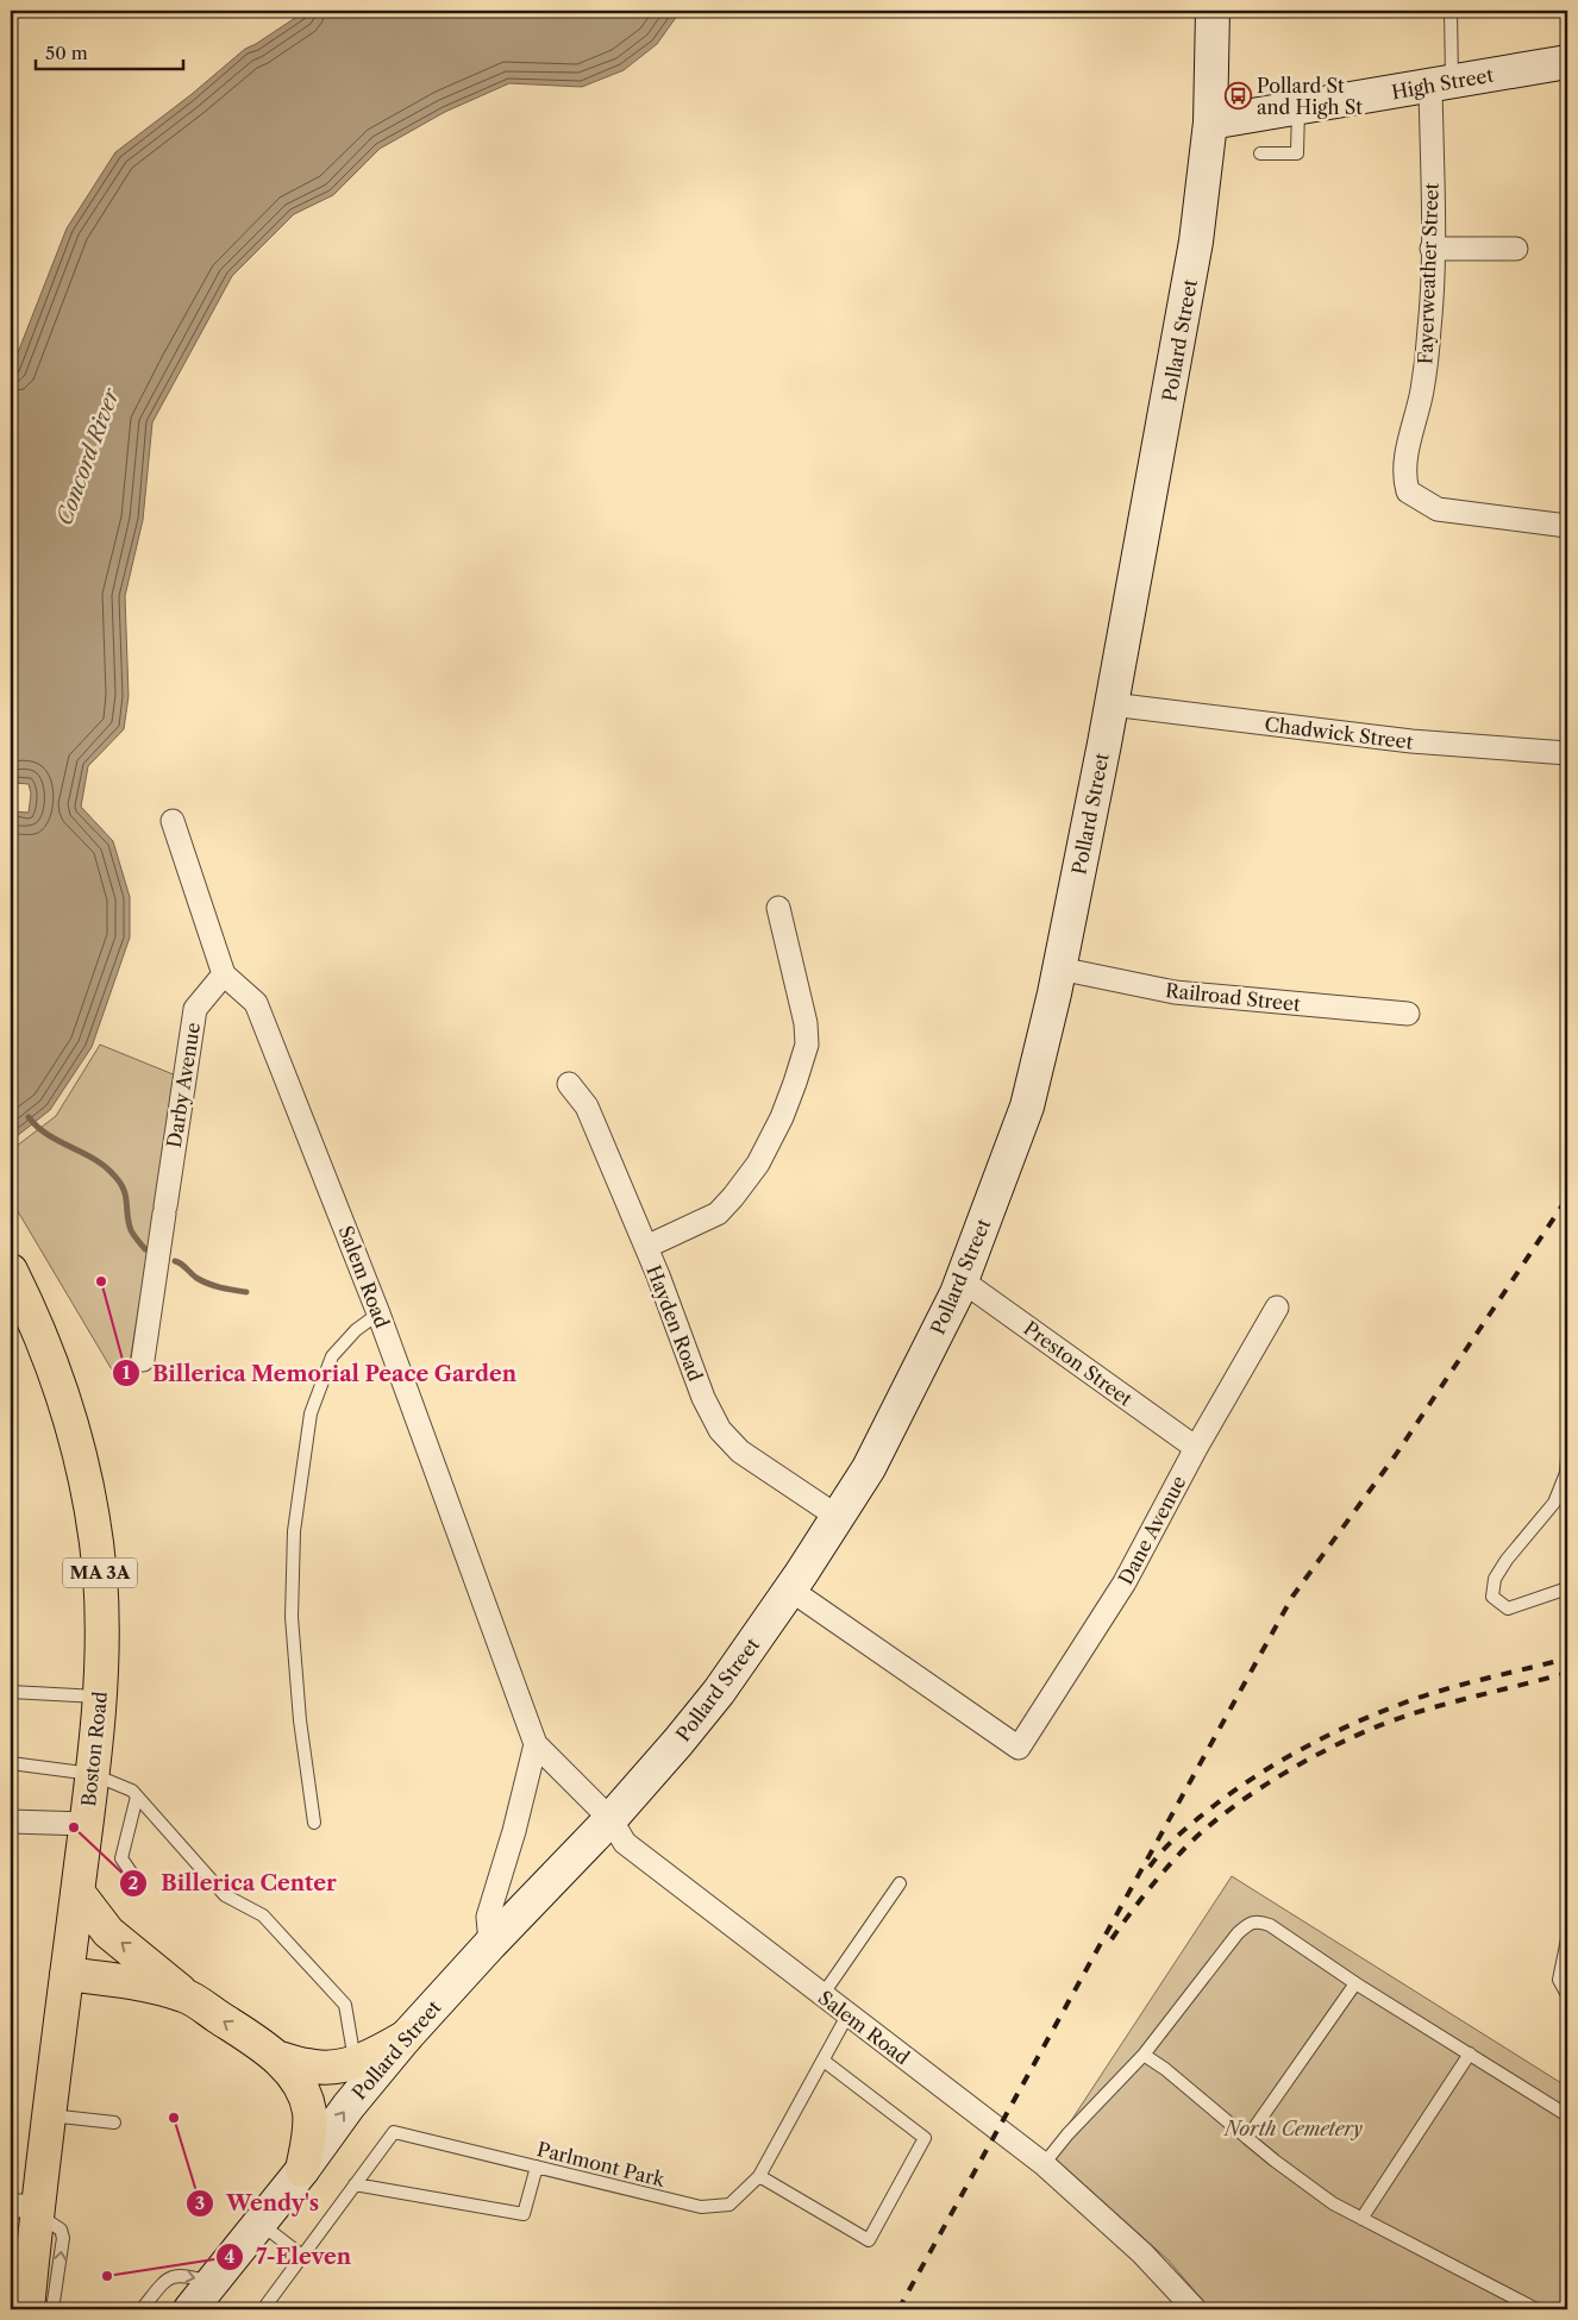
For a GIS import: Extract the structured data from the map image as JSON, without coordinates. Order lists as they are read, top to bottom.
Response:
{
  "streets": {
    "main road": [
      "High Street",
      "Pollard Street",
      "MA 3A",
      "Boston Road"
    ],
    "street": [
      "Fayerweather Street",
      "Chadwick Street",
      "Railroad Street",
      "Darby Avenue",
      "Salem Road",
      "Hayden Road",
      "Preston Street",
      "Dane Avenue"
    ],
    "lane": ["Parlmont Park"]
  },
  "crossings": [
    ["High Street", "Fayerweather Street"],
    ["High Street", "Pollard Street"],
    ["Pollard Street", "Chadwick Street"],
    ["Pollard Street", "Railroad Street"],
    ["Pollard Street", "Salem Road"],
    ["Pollard Street", "Hayden Road"],
    ["Pollard Street", "Preston Street"],
    ["Pollard Street", "Dane Avenue"],
    ["Darby Avenue", "Salem Road"],
    ["Salem Road", "Parlmont Park"],
    ["Preston Street", "Dane Avenue"]
  ],
  "water": ["Concord River"],
  "parks": ["North Cemetery"],
  "places": {
    "bus stop": ["Pollard St and High St"],
    "other": [
      "Billerica Memorial Peace Garden",
      "Billerica Center",
      "Wendy's",
      "7-Eleven"
    ]
  },
  "scale_bar": "50 m"
}
